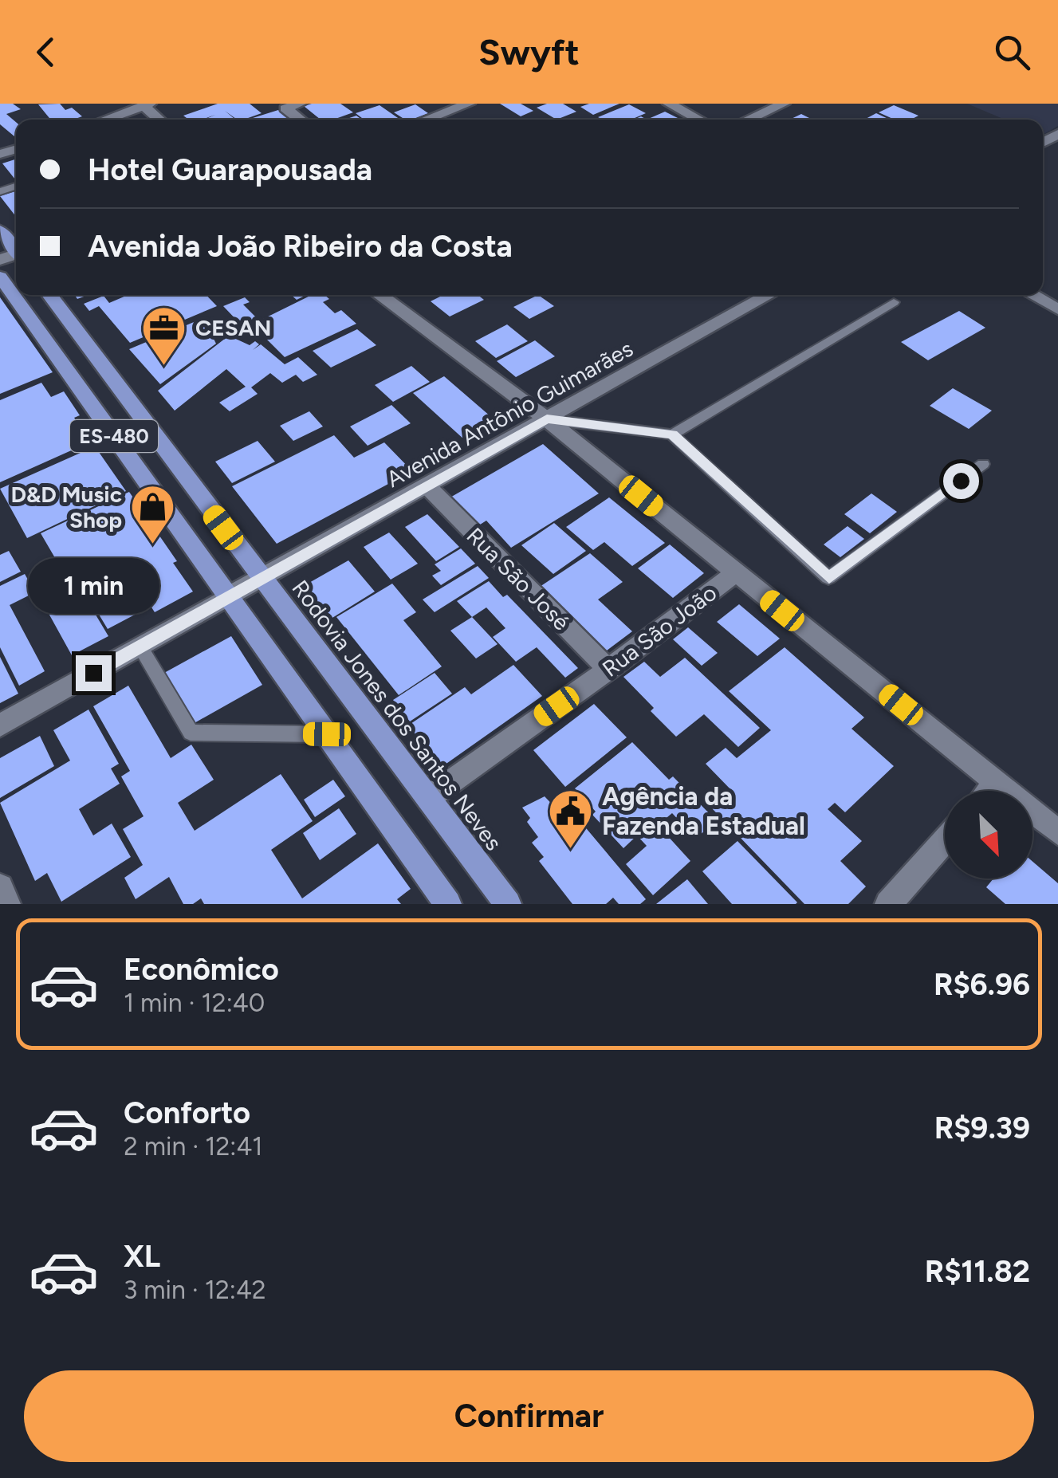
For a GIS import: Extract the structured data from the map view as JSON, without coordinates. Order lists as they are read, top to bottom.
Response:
{
  "streets": {
    "main road": ["ES-480", "Rodovia Jones dos Santos Neves"],
    "street": ["Avenida Antônio Guimarães", "Rua São José", "Rua São João"]
  },
  "crossings": [
    ["Avenida Antônio Guimarães", "ES-480"],
    ["Avenida Antônio Guimarães", "Rua São José"],
    ["Avenida Antônio Guimarães", "Rodovia Jones dos Santos Neves"],
    ["Rua São José", "Rua São João"],
    ["Rua São João", "Rodovia Jones dos Santos Neves"]
  ],
  "places": {
    "office": ["CESAN"],
    "shop": ["D&D Music Shop"],
    "public building": ["Agência da Fazenda Estadual"]
  },
  "north": "bottom right",
  "page": {
    "header": "Swyft",
    "banner": ["Hotel Guarapousada", "Avenida João Ribeiro da Costa"],
    "bubble": "1 min",
    "list": [
      {
        "name": "Econômico",
        "note": "1 min · 12:40",
        "value": "R$6.96"
      },
      {
        "name": "Conforto",
        "note": "2 min · 12:41",
        "value": "R$9.39"
      },
      {
        "name": "XL",
        "note": "3 min · 12:42",
        "value": "R$11.82"
      }
    ],
    "buttons": "Confirmar"
  }
}
